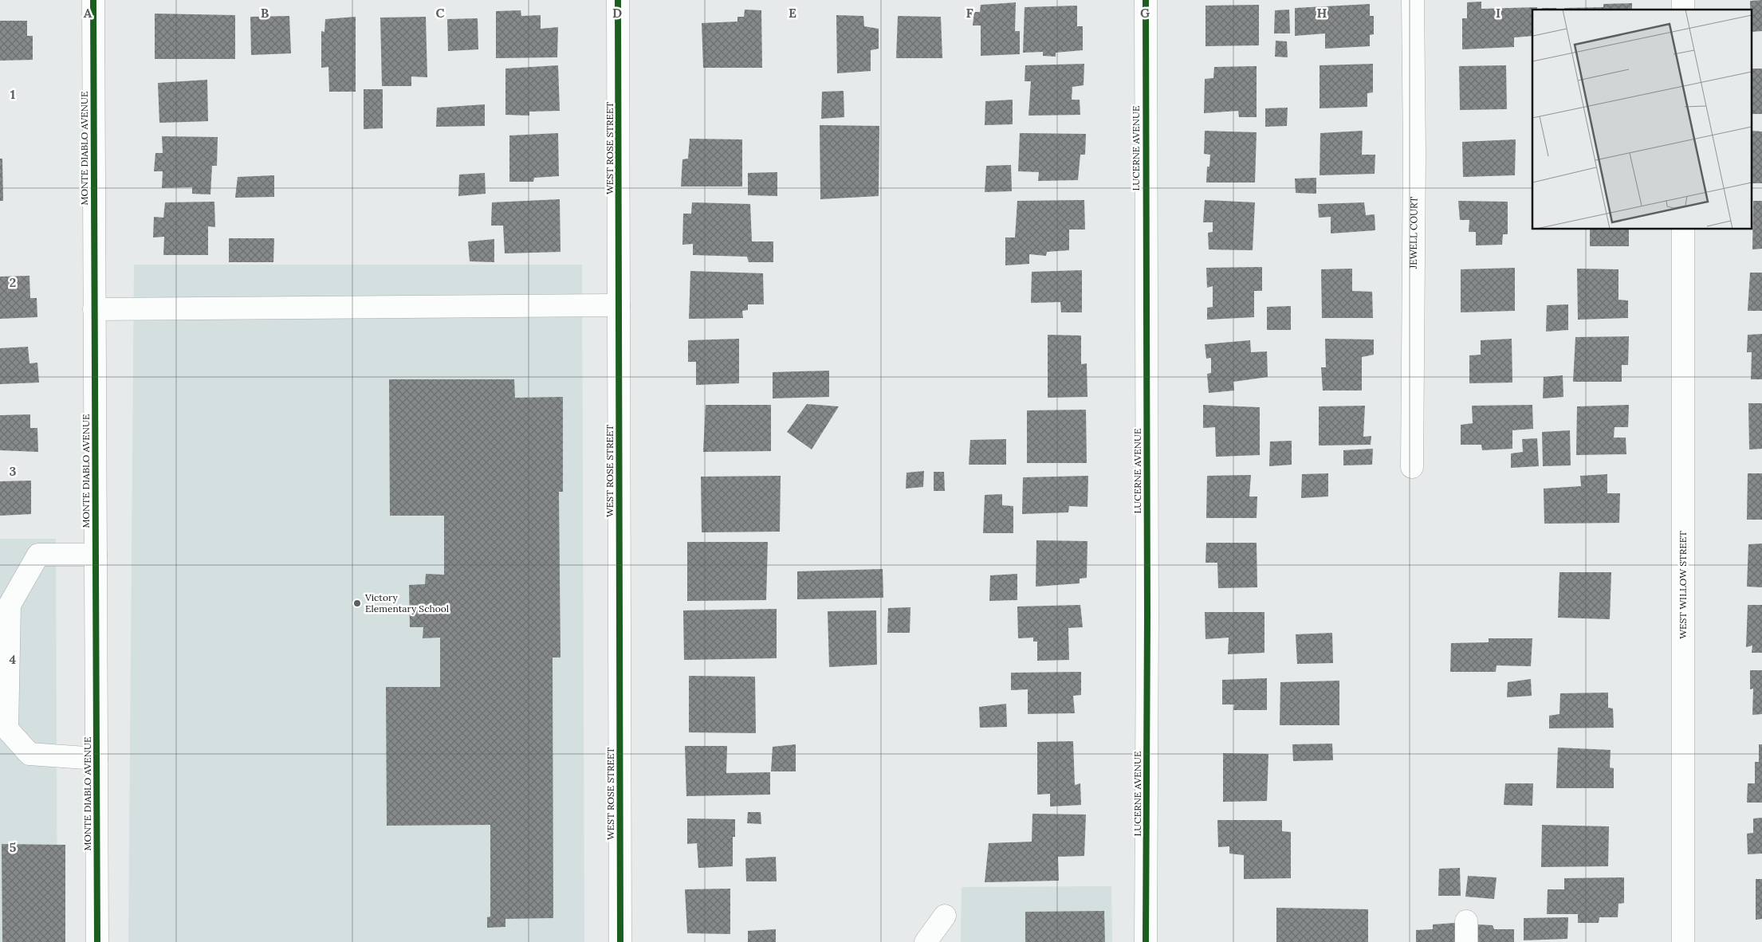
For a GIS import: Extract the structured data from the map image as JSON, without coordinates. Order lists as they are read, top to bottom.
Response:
{
  "streets": {
    "street": [
      "MONTE DIABLO AVENUE",
      "WEST ROSE STREET",
      "LUCERNE AVENUE",
      "JEWELL COURT",
      "WEST WILLOW STREET"
    ]
  },
  "places": ["Victory Elementary School"],
  "grid": {
    "columns": [
      "A",
      "B",
      "C",
      "D",
      "E",
      "F",
      "G",
      "H",
      "I"
    ],
    "rows": [
      "1",
      "2",
      "3",
      "4",
      "5"
    ]
  }
}
